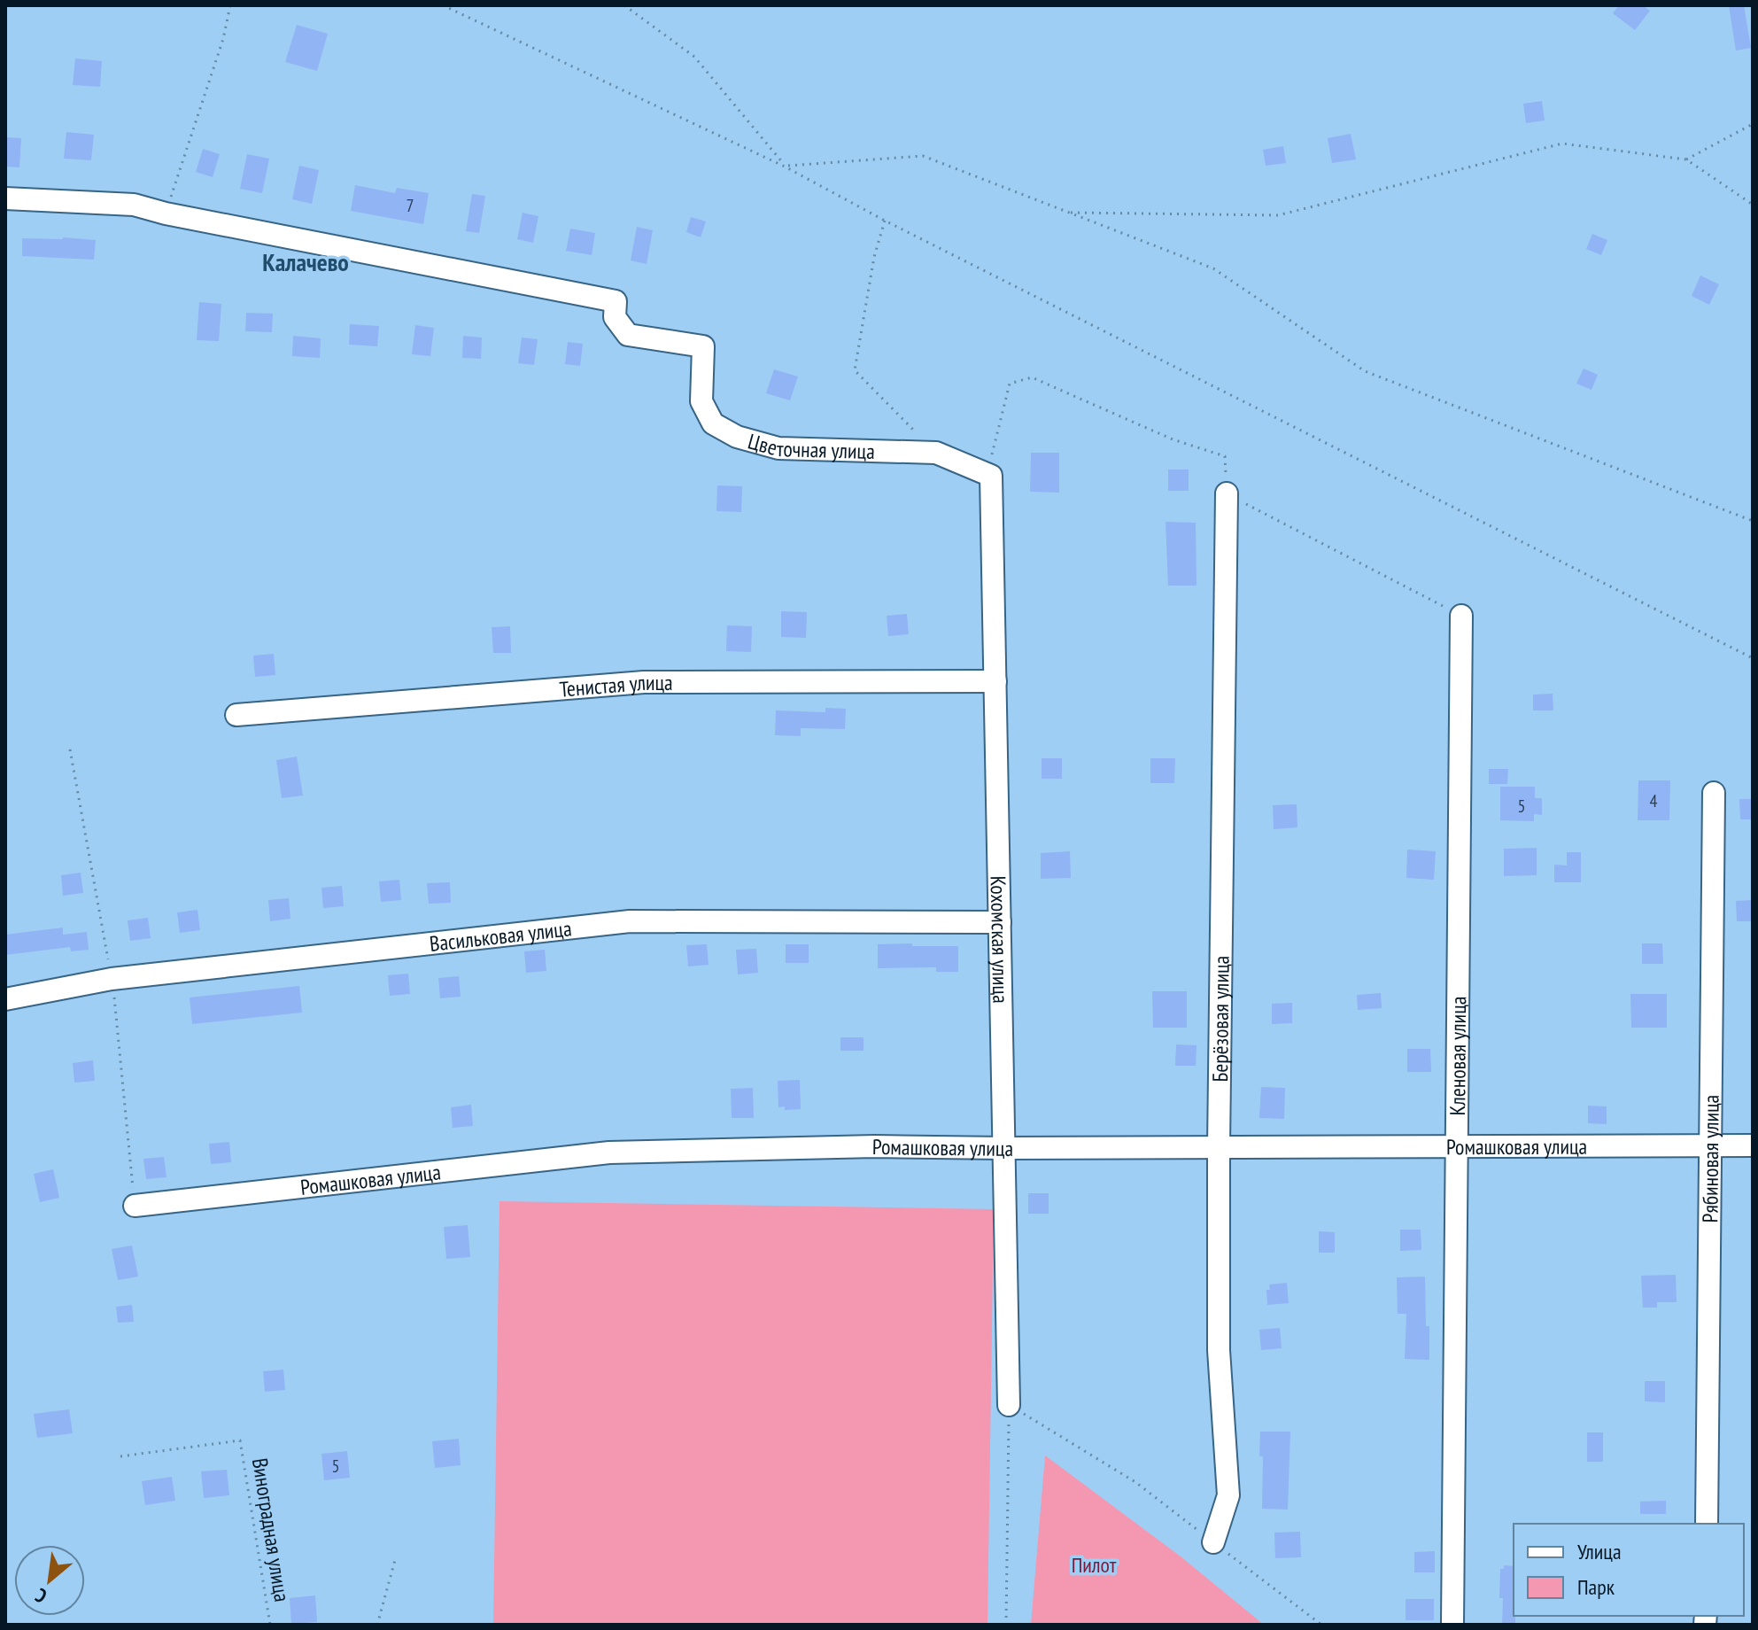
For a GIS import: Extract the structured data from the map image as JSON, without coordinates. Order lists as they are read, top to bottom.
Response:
{
  "streets": {
    "street": [
      "Цветочная улица",
      "Тенистая улица",
      "Васильковая улица",
      "Кохомская улица",
      "Берёзовая улица",
      "Кленовая улица",
      "Ромашковая улица",
      "Рябиновая улица"
    ],
    "path": ["Виноградная улица"]
  },
  "crossings": [
    ["Цветочная улица", "Кохомская улица"],
    ["Тенистая улица", "Кохомская улица"],
    ["Васильковая улица", "Кохомская улица"],
    ["Кохомская улица", "Ромашковая улица"],
    ["Берёзовая улица", "Ромашковая улица"],
    ["Кленовая улица", "Ромашковая улица"],
    ["Ромашковая улица", "Рябиновая улица"]
  ],
  "districts": ["Калачево"],
  "parks": ["Пилот"],
  "house_numbers": [
    "7",
    "4",
    "5",
    "5"
  ],
  "legend": ["Улица", "Парк"],
  "north": "bottom left"
}
